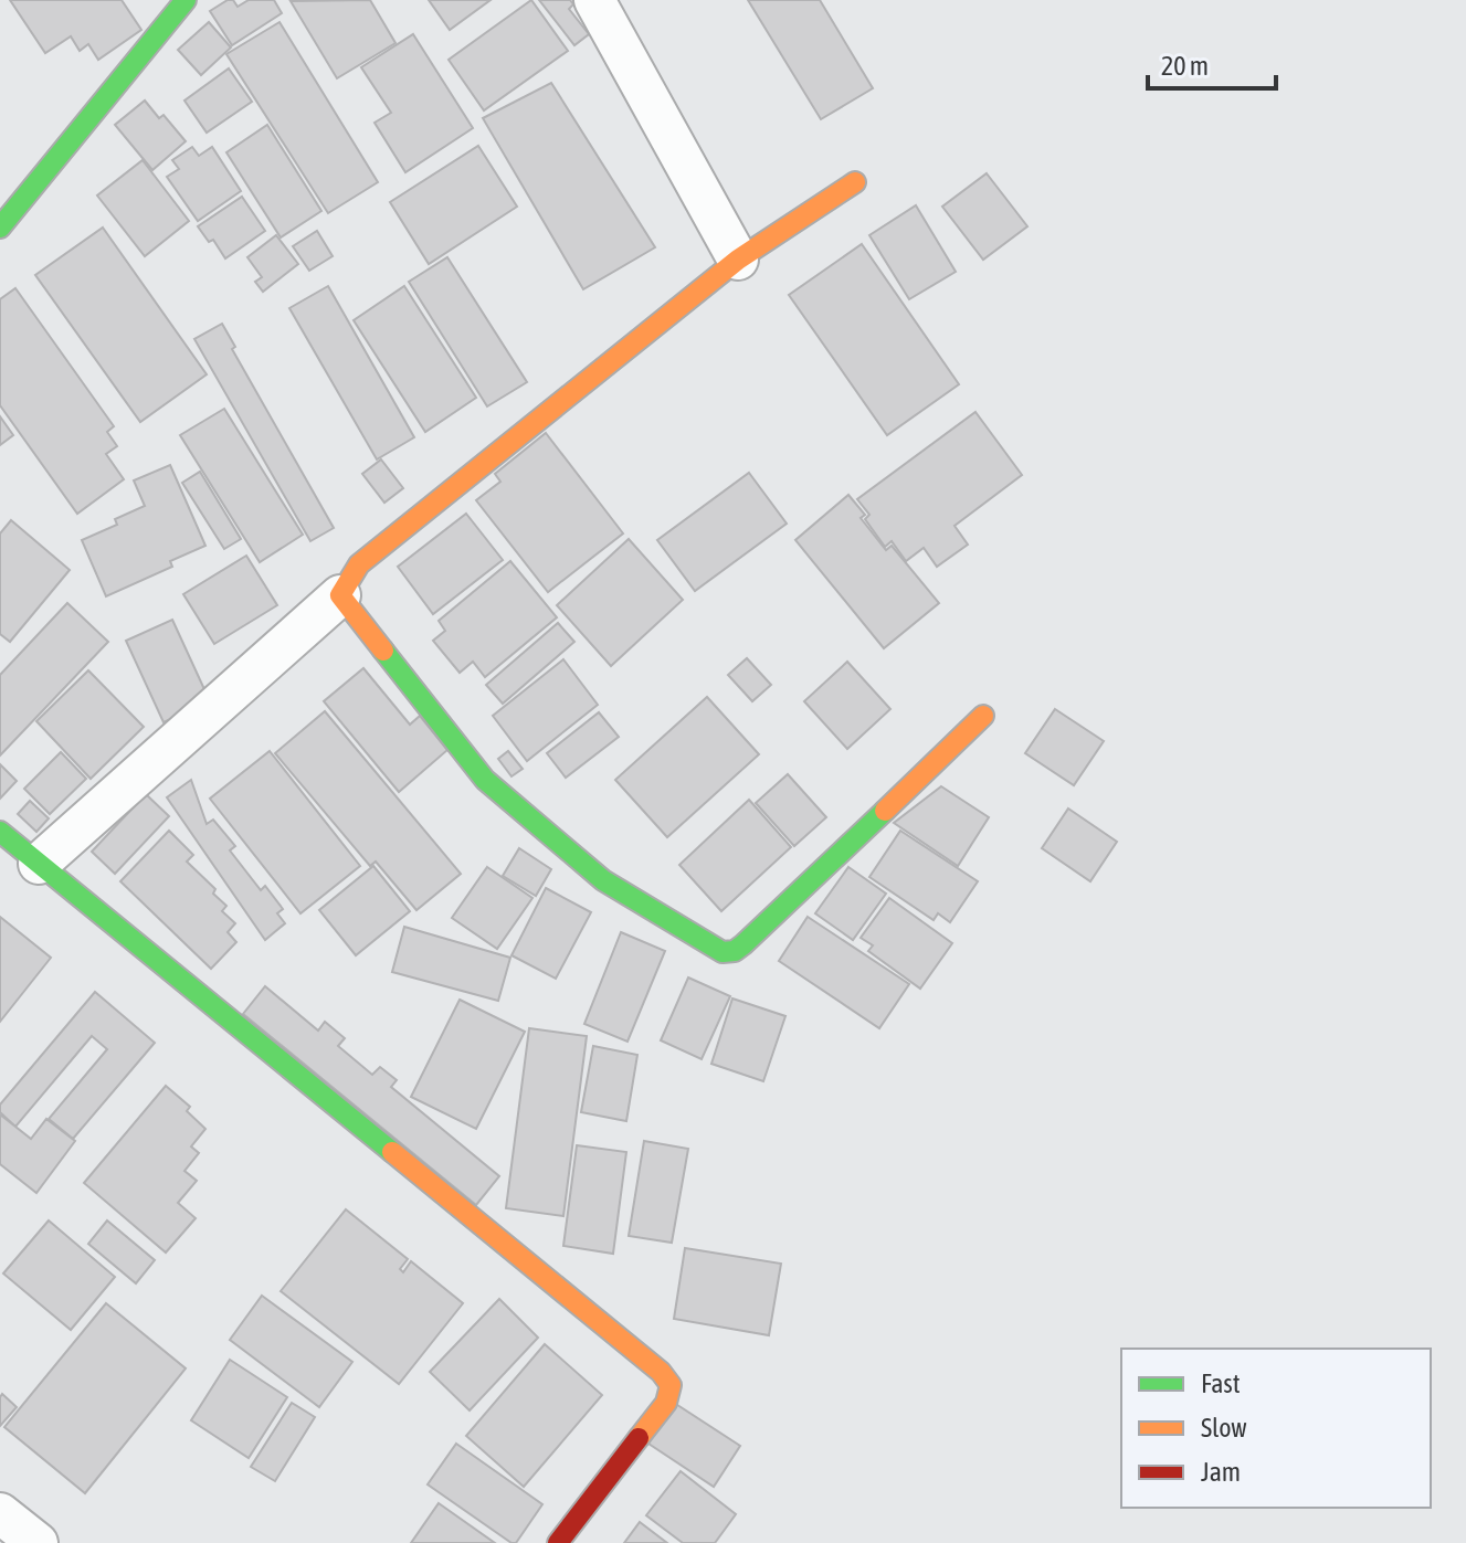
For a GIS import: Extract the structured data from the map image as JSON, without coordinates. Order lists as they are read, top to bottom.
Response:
{
  "legend": ["Fast", "Slow", "Jam"],
  "scale_bar": "20 m"
}
